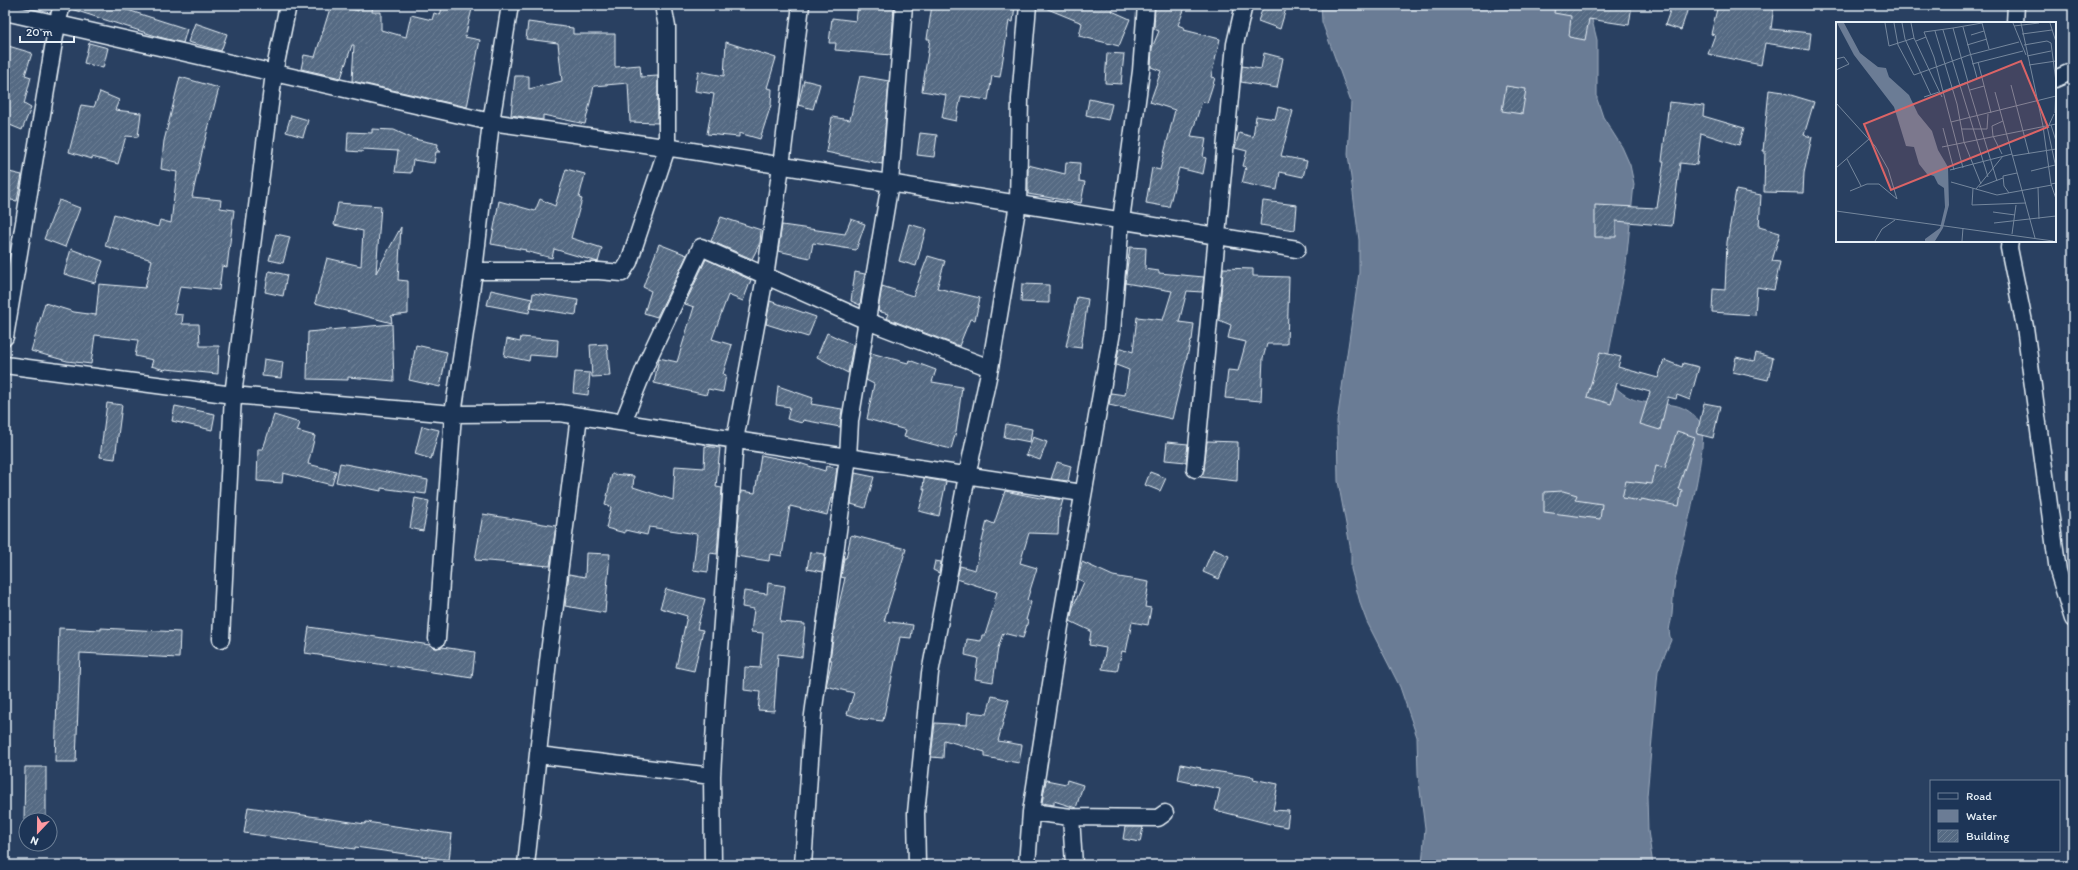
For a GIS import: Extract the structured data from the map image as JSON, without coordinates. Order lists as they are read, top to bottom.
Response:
{
  "legend": ["Road", "Water", "Building"],
  "scale_bar": "20 m",
  "north": "bottom"
}
